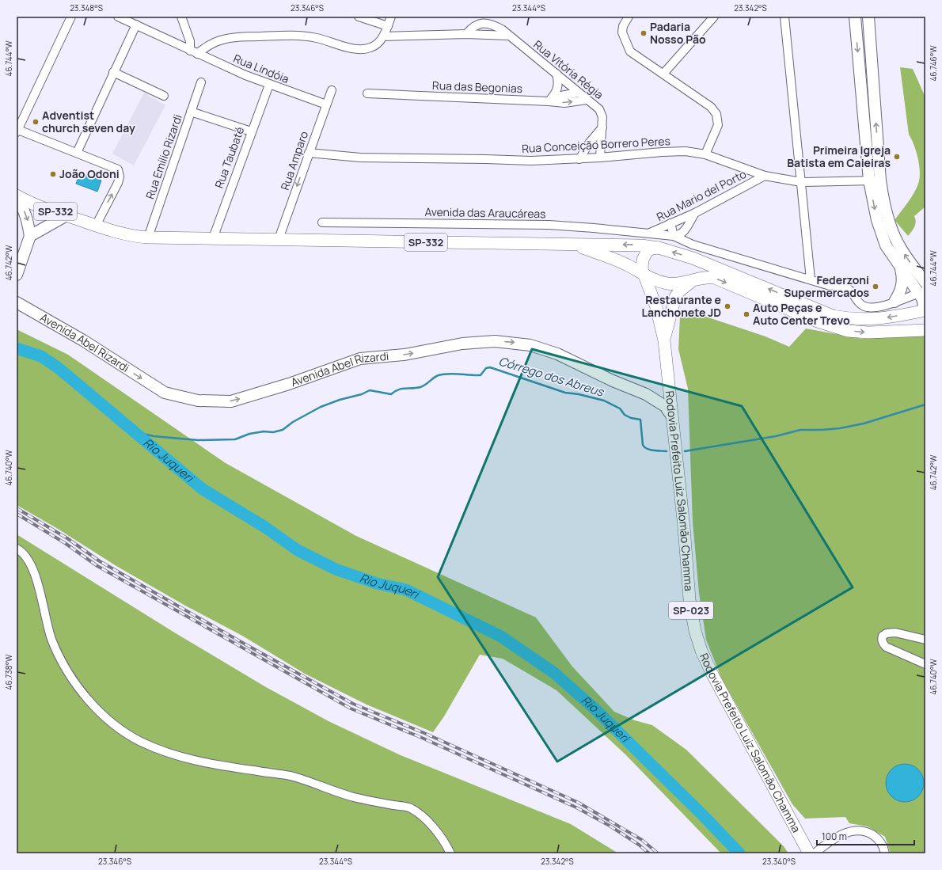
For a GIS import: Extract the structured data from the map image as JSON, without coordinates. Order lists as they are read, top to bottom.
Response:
{
  "streets": {
    "main road": ["SP-332", "Rodovia Prefeito Luiz Salomão Chamma", "SP-023"],
    "street": [
      "Rua Lindóia",
      "Rua Vitória Régia",
      "Rua das Begonias",
      "Rua Conceição Borrero Peres",
      "Rua Emílio Rizardi",
      "Rua Taubaté",
      "Rua Amparo",
      "Rua Mario del Porto",
      "Avenida das Araucáreas",
      "Avenida Abel Rizardi"
    ]
  },
  "crossings": [
    ["Rua Lindóia", "Rua Taubaté"],
    ["Rua Lindóia", "Rua Amparo"],
    ["Rua Vitória Régia", "Rua das Begonias"],
    ["Rua Vitória Régia", "Rua Conceição Borrero Peres"],
    ["Rua Conceição Borrero Peres", "Rua Amparo"],
    ["Rua Conceição Borrero Peres", "Rua Mario del Porto"],
    ["Rua Emílio Rizardi", "SP-332"],
    ["Rua Taubaté", "SP-332"],
    ["Rua Amparo", "SP-332"],
    ["Rua Mario del Porto", "Avenida das Araucáreas"],
    ["SP-332", "Rodovia Prefeito Luiz Salomão Chamma"],
    ["SP-332", "SP-023"],
    ["Avenida Abel Rizardi", "Rodovia Prefeito Luiz Salomão Chamma"],
    ["Rodovia Prefeito Luiz Salomão Chamma", "SP-023"]
  ],
  "one_way": ["Rua Amparo", "Avenida Abel Rizardi"],
  "water": ["Córrego dos Abreus", "Rio Juqueri"],
  "places": [
    "Padaria Nosso Pão",
    "Adventist church seven day",
    "Primeira Igreja Batista em Caieiras",
    "João Odoni",
    "Federzoni Supermercados",
    "Restaurante e Lanchonete JD",
    "Auto Peças e Auto Center Trevo"
  ],
  "scale_bar": "100 m",
  "coordinates": [
    "23.348°S",
    "23.346°S",
    "23.344°S",
    "23.342°S",
    "46.744°W",
    "46.746°W",
    "46.742°W",
    "46.740°W",
    "46.738°W",
    "23.340°S"
  ]
}
